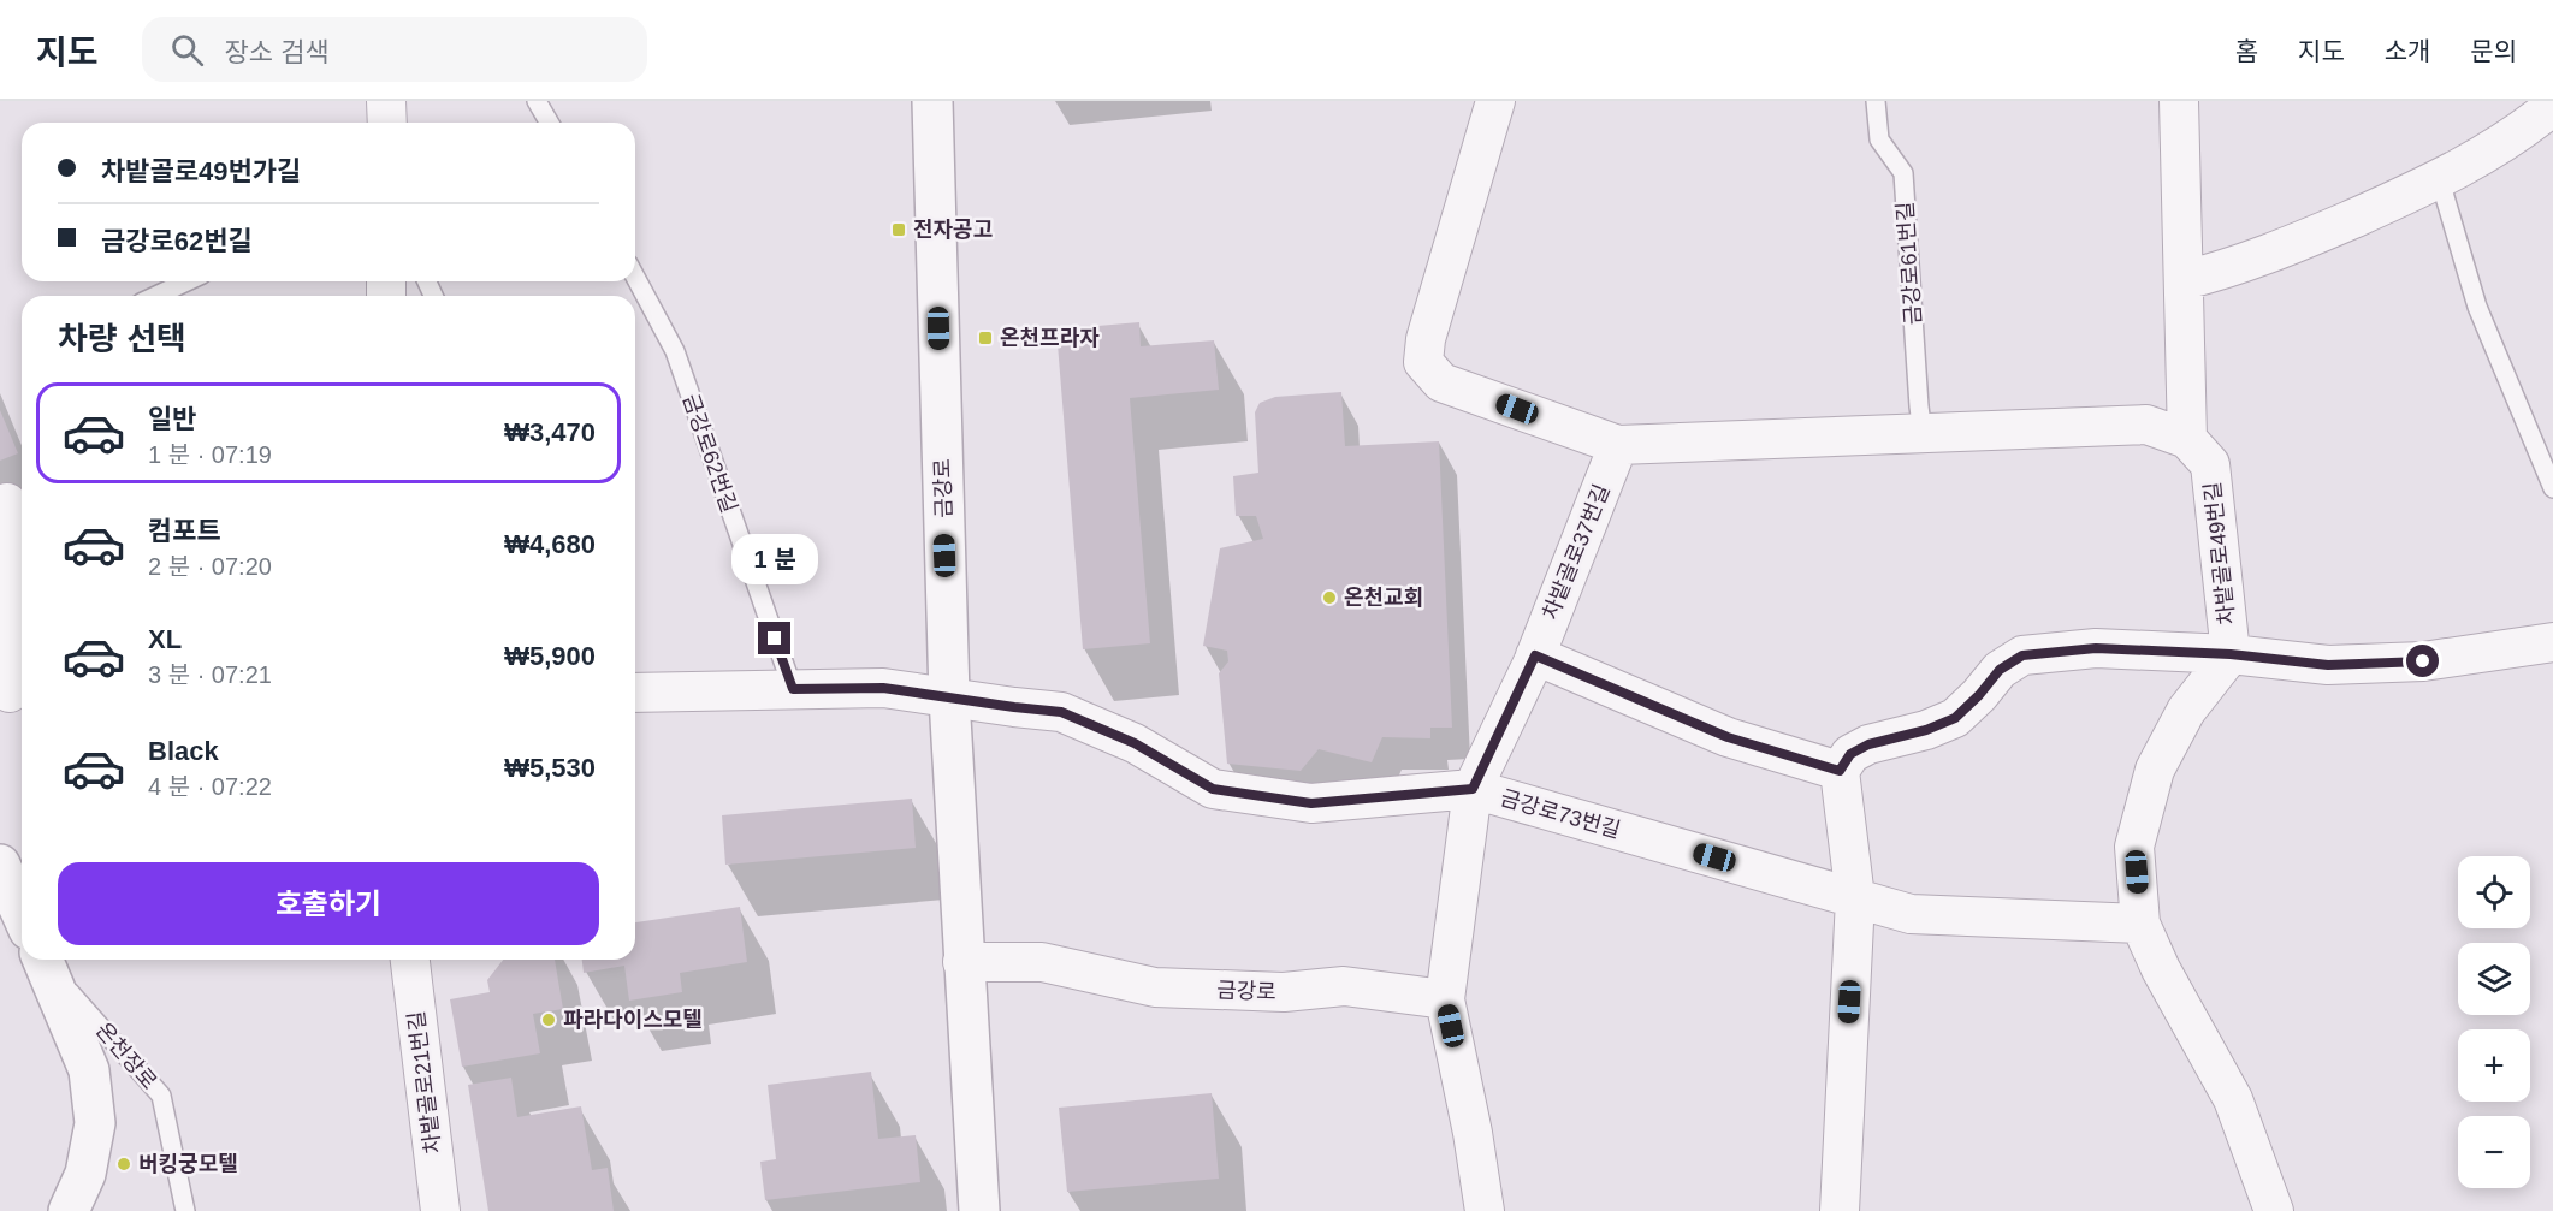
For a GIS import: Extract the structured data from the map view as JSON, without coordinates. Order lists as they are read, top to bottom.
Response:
{
  "streets": {
    "street": [
      "금강로",
      "차밭골로37번길",
      "차밭골로49번길",
      "금강로73번길",
      "온천장로",
      "차밭골로21번길"
    ],
    "lane": ["금강로61번길", "금강로62번길"]
  },
  "crossings": [
    ["금강로62번길", "금강로73번길"],
    ["금강로", "차밭골로37번길"],
    ["금강로", "금강로73번길"],
    ["차밭골로37번길", "금강로73번길"],
    ["차밭골로49번길", "금강로73번길"]
  ],
  "places": {
    "transit": ["전자공고", "온천프라자"],
    "other": ["온천교회", "파라다이스모텔", "버킹궁모텔"]
  },
  "page": {
    "header": "지도",
    "search": "장소 검색",
    "nav": [
      "홈",
      "지도",
      "소개",
      "문의"
    ],
    "banner": ["차밭골로49번가길", "금강로62번길"],
    "heading": "차량 선택",
    "list": [
      {
        "name": "일반",
        "note": "1 분 · 07:19",
        "value": "₩3,470"
      },
      {
        "name": "컴포트",
        "note": "2 분 · 07:20",
        "value": "₩4,680"
      },
      {
        "name": "XL",
        "note": "3 분 · 07:21",
        "value": "₩5,900"
      },
      {
        "name": "Black",
        "note": "4 분 · 07:22",
        "value": "₩5,530"
      }
    ],
    "bubble": "1 분",
    "buttons": "호출하기",
    "map_buttons": ["+", "−"]
  }
}
